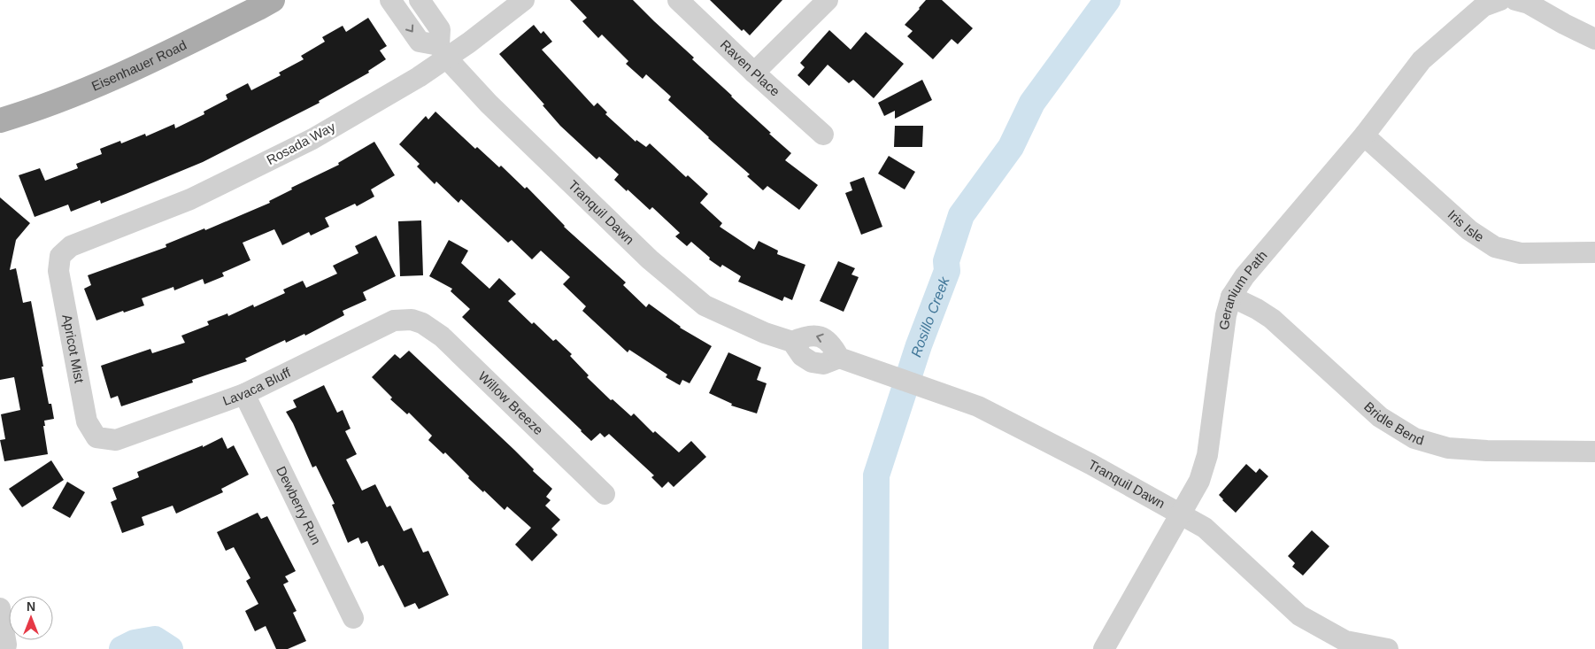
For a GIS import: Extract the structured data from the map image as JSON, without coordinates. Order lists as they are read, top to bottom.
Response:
{
  "streets": {
    "main road": ["Eisenhauer Road"],
    "street": [
      "Raven Place",
      "Rosada Way",
      "Tranquil Dawn",
      "Iris Isle",
      "Geranium Path",
      "Apricot Mist",
      "Lavaca Bluff",
      "Willow Breeze",
      "Bridle Bend",
      "Dewberry Run"
    ]
  },
  "crossings": [
    ["Rosada Way", "Tranquil Dawn"],
    ["Rosada Way", "Apricot Mist"],
    ["Tranquil Dawn", "Geranium Path"],
    ["Iris Isle", "Geranium Path"],
    ["Geranium Path", "Bridle Bend"],
    ["Apricot Mist", "Lavaca Bluff"],
    ["Lavaca Bluff", "Willow Breeze"],
    ["Lavaca Bluff", "Dewberry Run"]
  ],
  "water": ["Rosillo Creek"],
  "north": "top"
}
